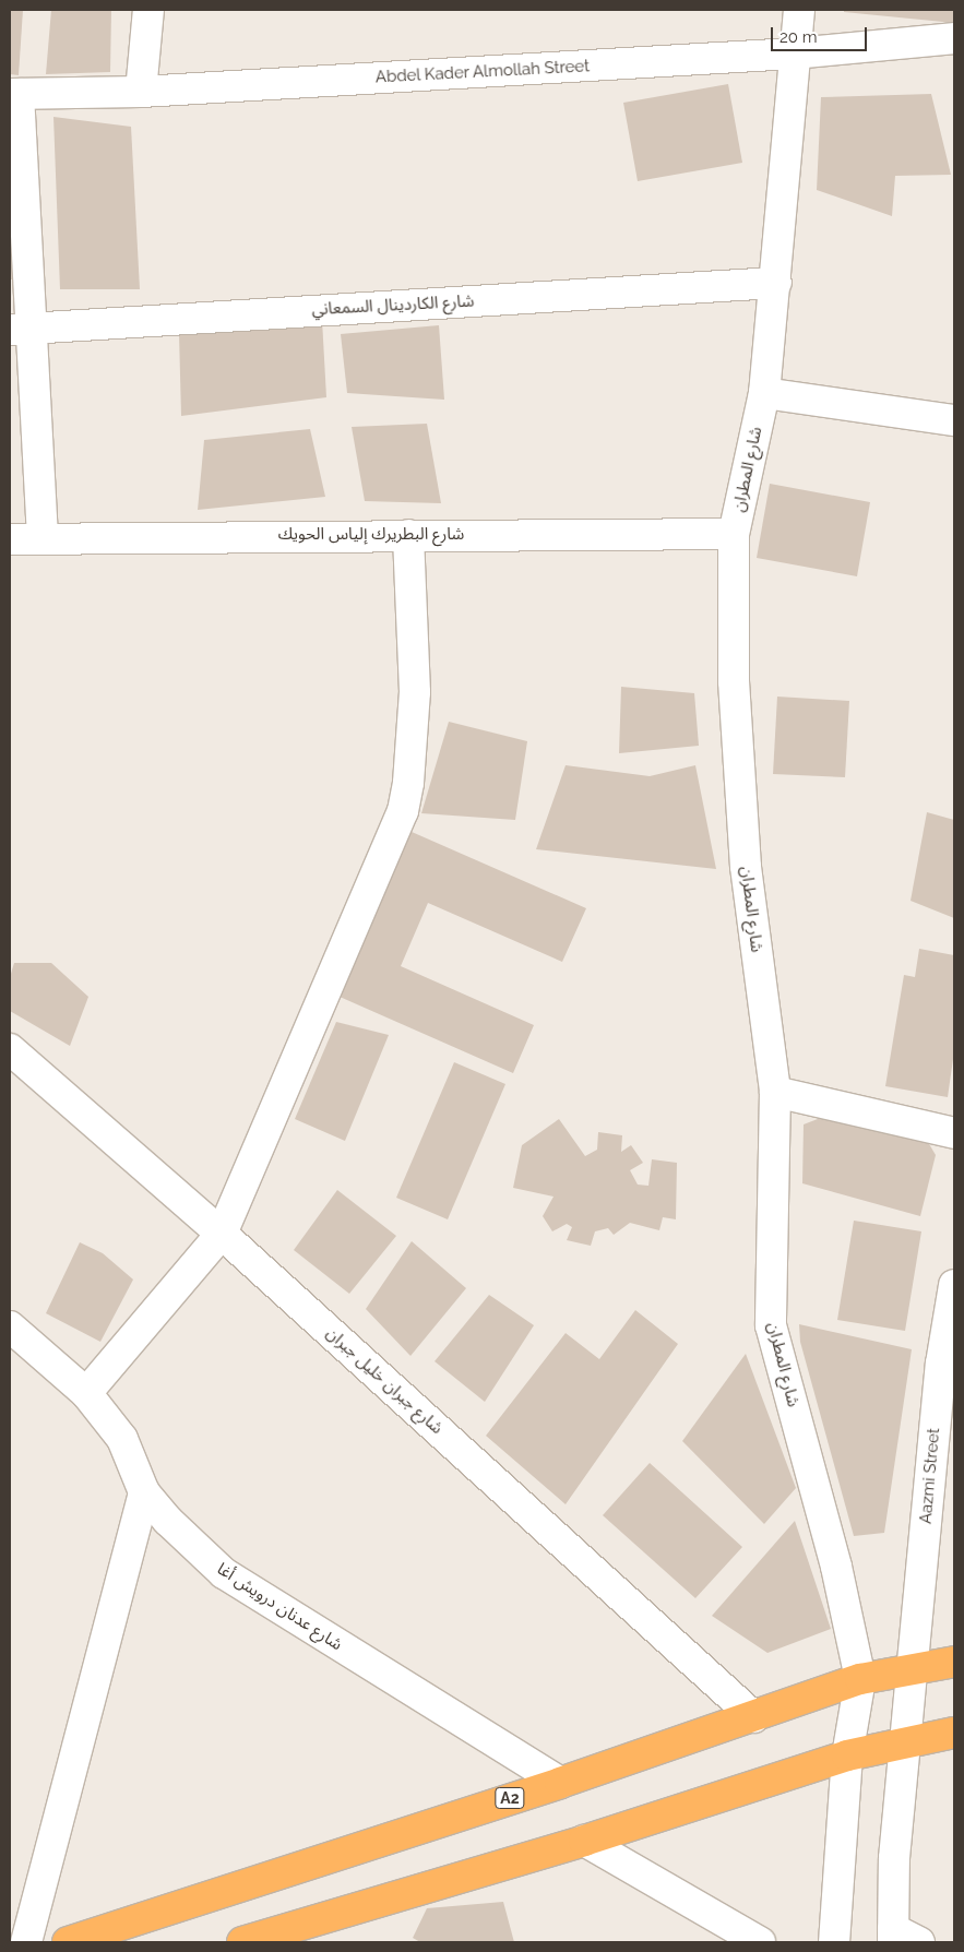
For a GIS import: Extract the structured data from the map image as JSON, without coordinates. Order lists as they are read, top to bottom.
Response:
{
  "streets": {
    "highway": ["A2"],
    "street": [
      "Abdel Kader Almollah Street",
      "شارع الكاردينال السمعاني",
      "شارع المطران",
      "شارع البطريرك إلياس الحويك",
      "شارع جبران خليل جبران",
      "Aazmi Street",
      "شارع عدنان درويش أغا"
    ]
  },
  "crossings": [
    ["Abdel Kader Almollah Street", "شارع المطران"],
    ["شارع الكاردينال السمعاني", "شارع المطران"],
    ["شارع المطران", "شارع البطريرك إلياس الحويك"],
    ["شارع المطران", "A2"],
    ["شارع جبران خليل جبران", "A2"],
    ["Aazmi Street", "A2"],
    ["شارع عدنان درويش أغا", "A2"]
  ],
  "scale_bar": "20 m"
}
